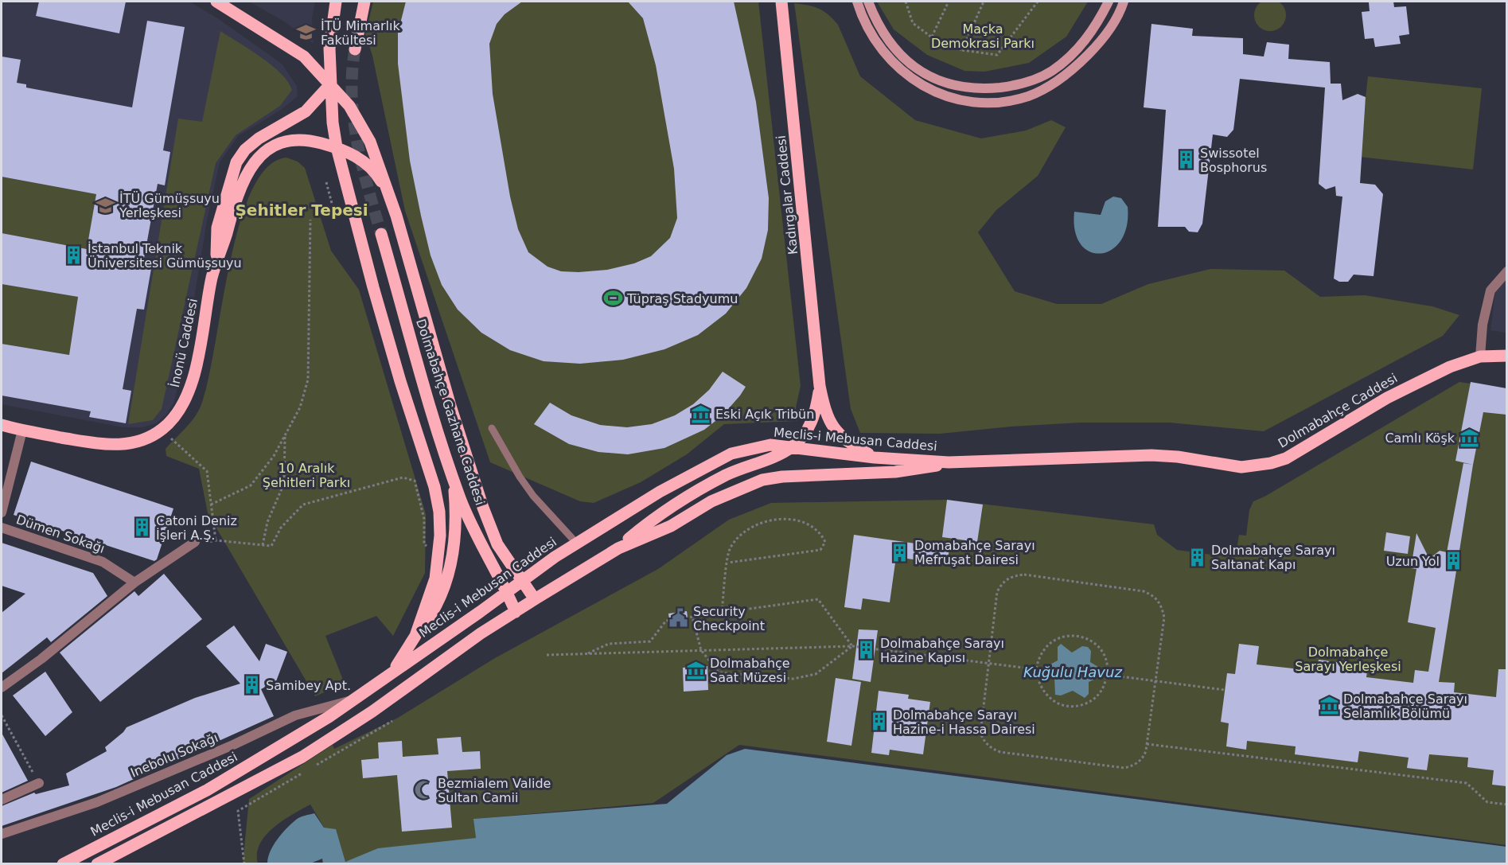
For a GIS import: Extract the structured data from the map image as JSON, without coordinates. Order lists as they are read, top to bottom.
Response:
{
  "streets": {
    "main road": [
      "Kadırgalar Caddesi",
      "İnonü Caddesi",
      "Dolmabahçe Caddesi",
      "Dolmabahçe Gazhane Caddesi",
      "Meclis-i Mebusan Caddesi"
    ],
    "street": ["Dümen Sokağı", "Inebolu Sokağı"]
  },
  "crossings": [
    ["Kadırgalar Caddesi", "Meclis-i Mebusan Caddesi"],
    ["Dolmabahçe Caddesi", "Meclis-i Mebusan Caddesi"],
    ["Dolmabahçe Gazhane Caddesi", "Meclis-i Mebusan Caddesi"],
    ["Meclis-i Mebusan Caddesi", "Inebolu Sokağı"]
  ],
  "districts": ["Şehitler Tepesi"],
  "water": ["Kuğulu Havuz"],
  "parks": ["Maçka Demokrasi Parkı", "10 Aralık Şehitleri Parkı", "Dolmabahçe Sarayı Yerleşkesi"],
  "places": {
    "school or university": ["İTÜ Mimarlık Fakültesi", "İTÜ Gümüşsuyu Yerleşkesi"],
    "building": [
      "Swissotel Bosphorus",
      "İstanbul Teknik Üniversitesi Gümüşsuyu",
      "Catoni Deniz İşleri A.Ş.",
      "Domabahçe Sarayı Mefruşat Dairesi",
      "Dolmabahçe Sarayı Saltanat Kapı",
      "Uzun Yol",
      "Dolmabahçe Sarayı Hazine Kapısı",
      "Samibey Apt.",
      "Dolmabahçe Sarayı Hazine-i Hassa Dairesi"
    ],
    "sports": ["Tüpraş Stadyumu"],
    "museum": [
      "Eski Açık Tribün",
      "Camlı Köşk",
      "Dolmabahçe Saat Müzesi",
      "Dolmabahçe Sarayı Selamlık Bölümü"
    ],
    "public building": ["Security Checkpoint"],
    "mosque": ["Bezmialem Valide Sultan Camii"]
  }
}
